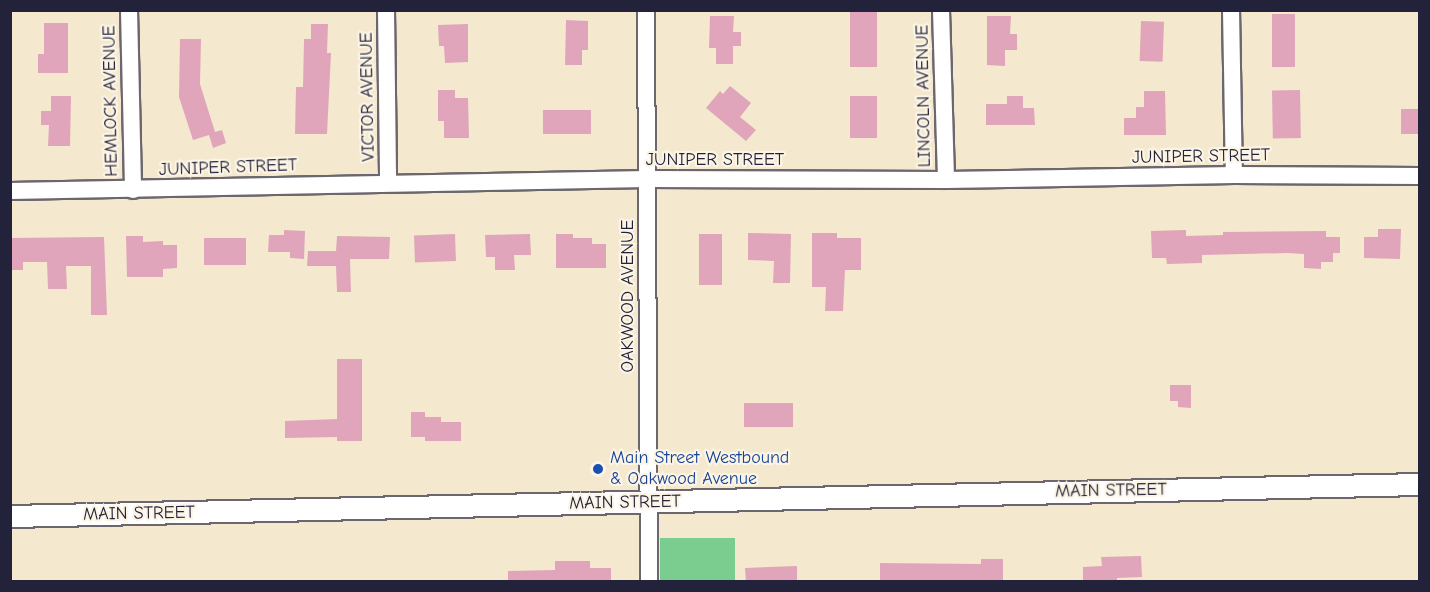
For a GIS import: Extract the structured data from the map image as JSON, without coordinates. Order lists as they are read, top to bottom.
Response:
{
  "streets": {
    "main road": ["MAIN STREET"],
    "street": [
      "LINCOLN AVENUE",
      "VICTOR AVENUE",
      "HEMLOCK AVENUE",
      "JUNIPER STREET",
      "OAKWOOD AVENUE"
    ]
  },
  "crossings": [
    ["LINCOLN AVENUE", "JUNIPER STREET"],
    ["VICTOR AVENUE", "JUNIPER STREET"],
    ["HEMLOCK AVENUE", "JUNIPER STREET"],
    ["JUNIPER STREET", "OAKWOOD AVENUE"],
    ["OAKWOOD AVENUE", "MAIN STREET"]
  ],
  "places": ["Main Street Westbound & Oakwood Avenue"]
}
